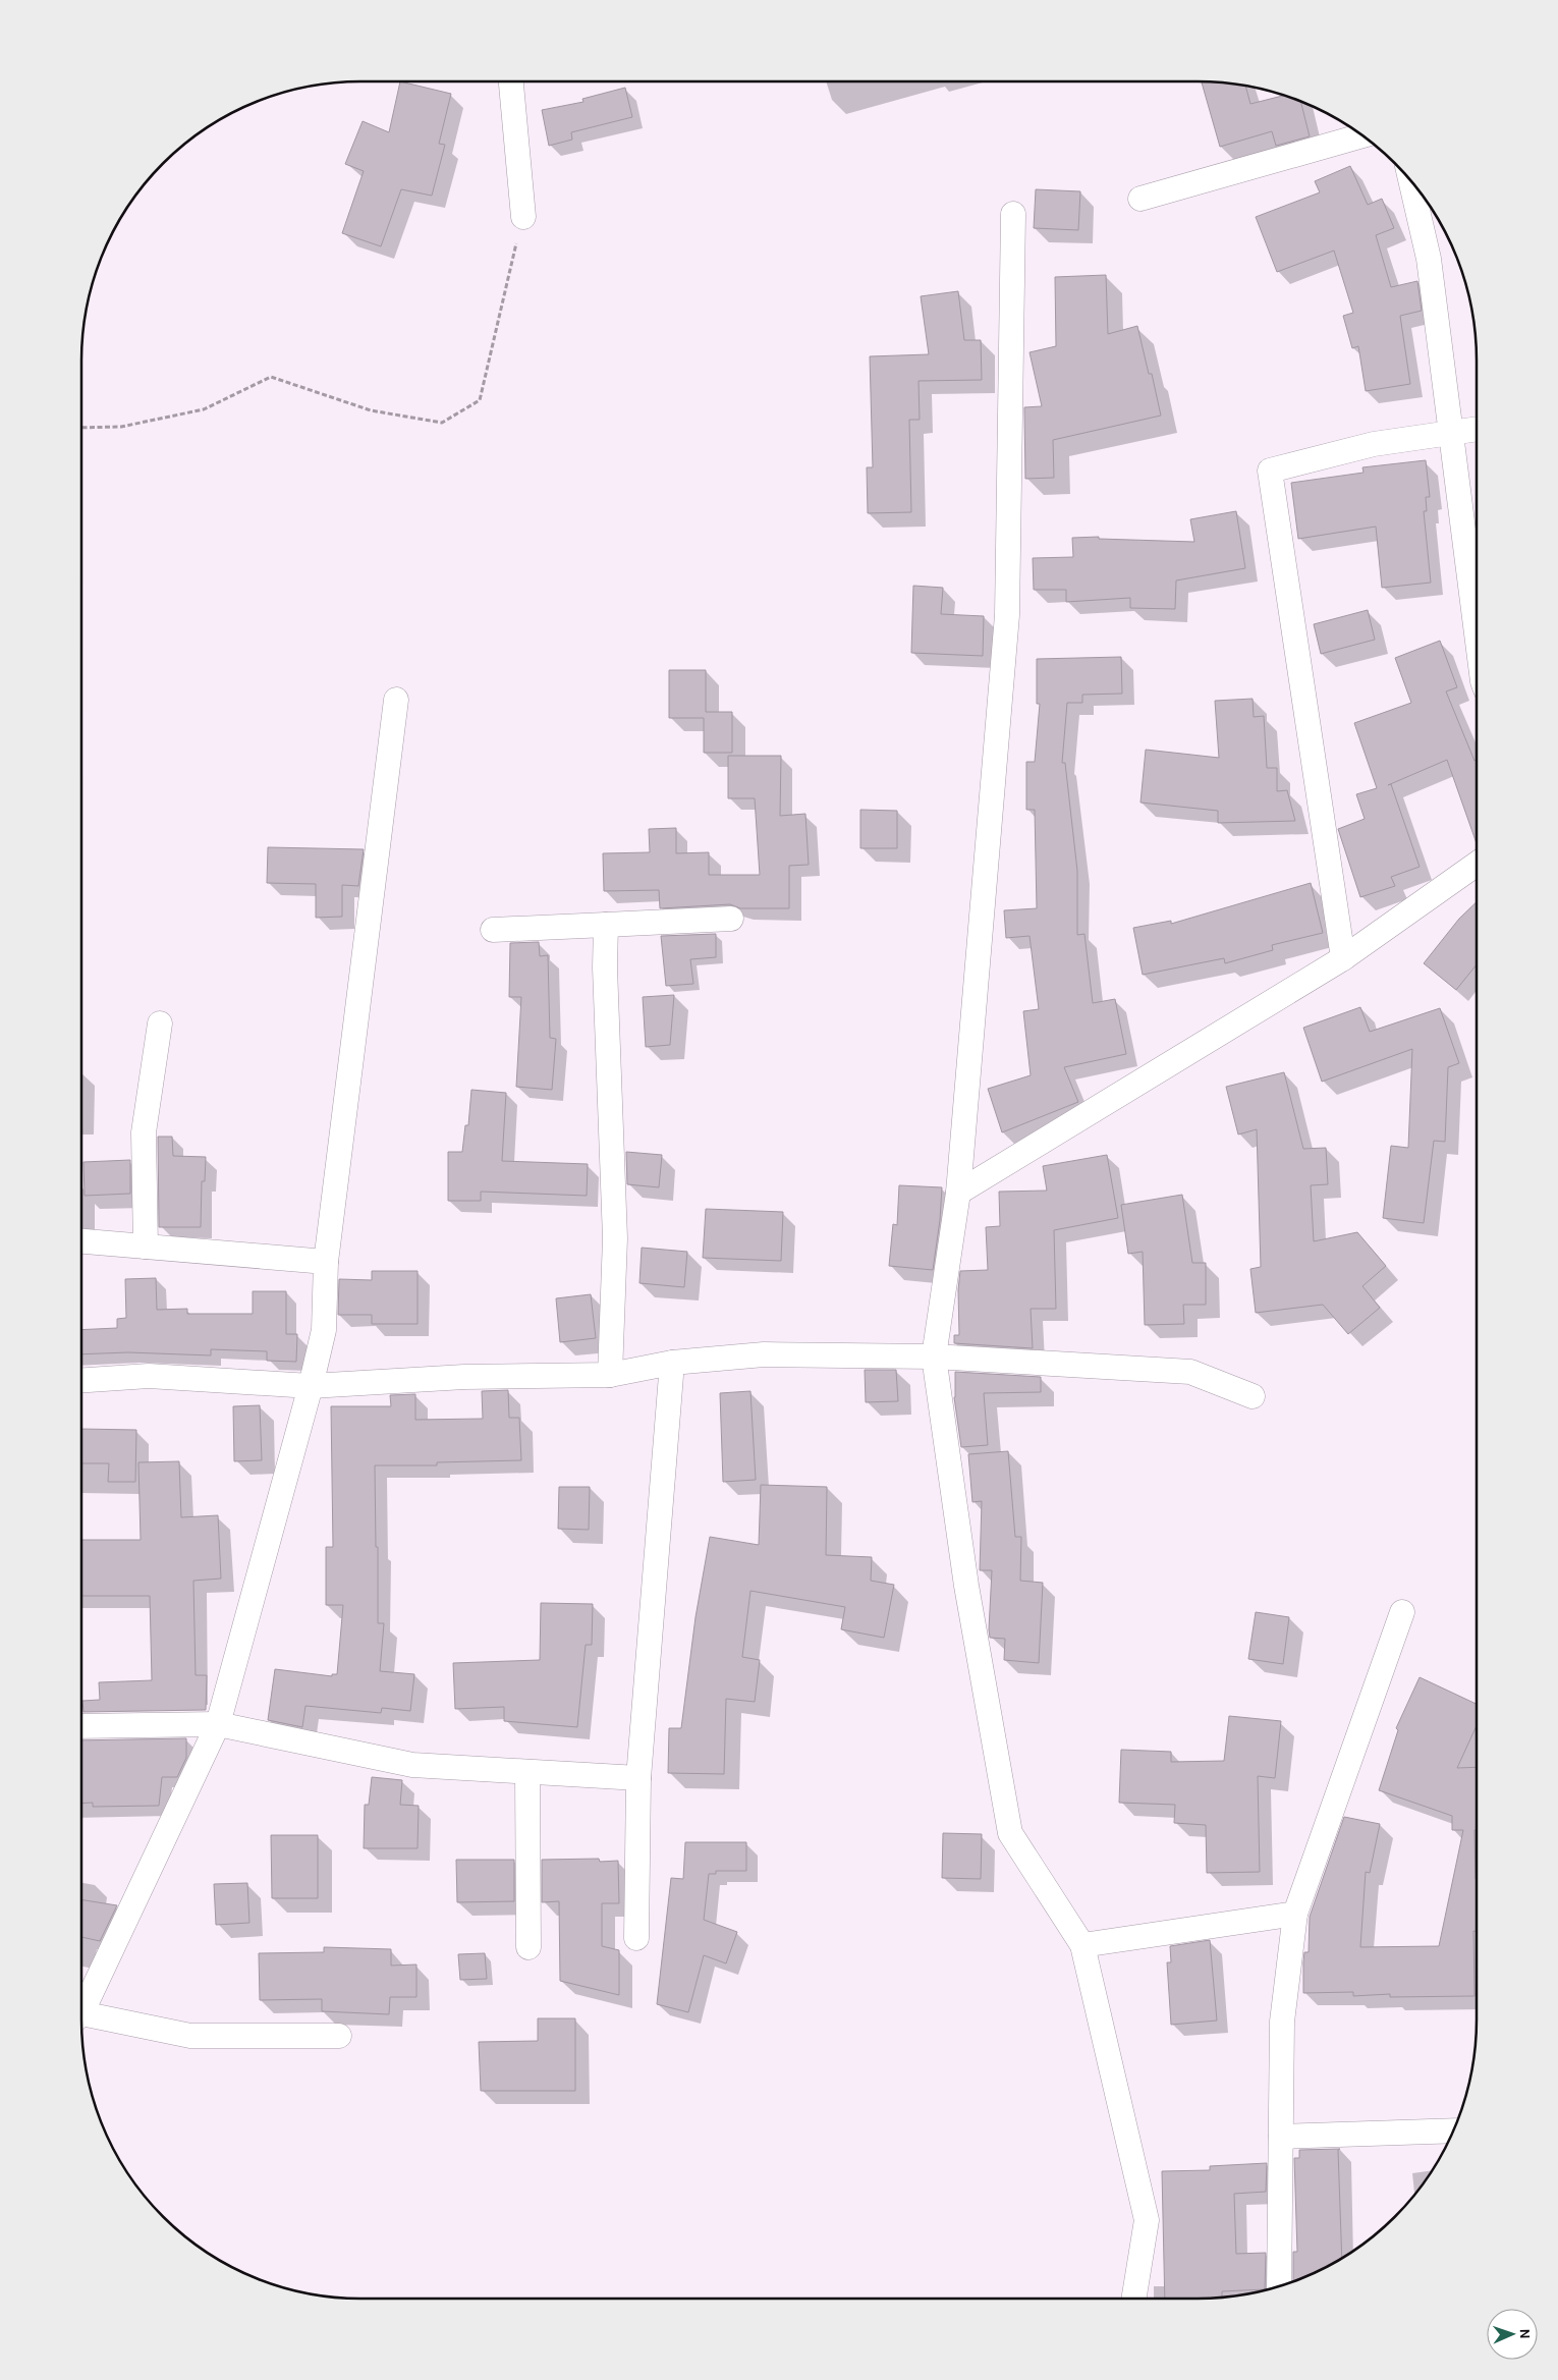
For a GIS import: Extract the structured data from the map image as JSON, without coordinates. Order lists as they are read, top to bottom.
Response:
{
  "north": "right"
}
